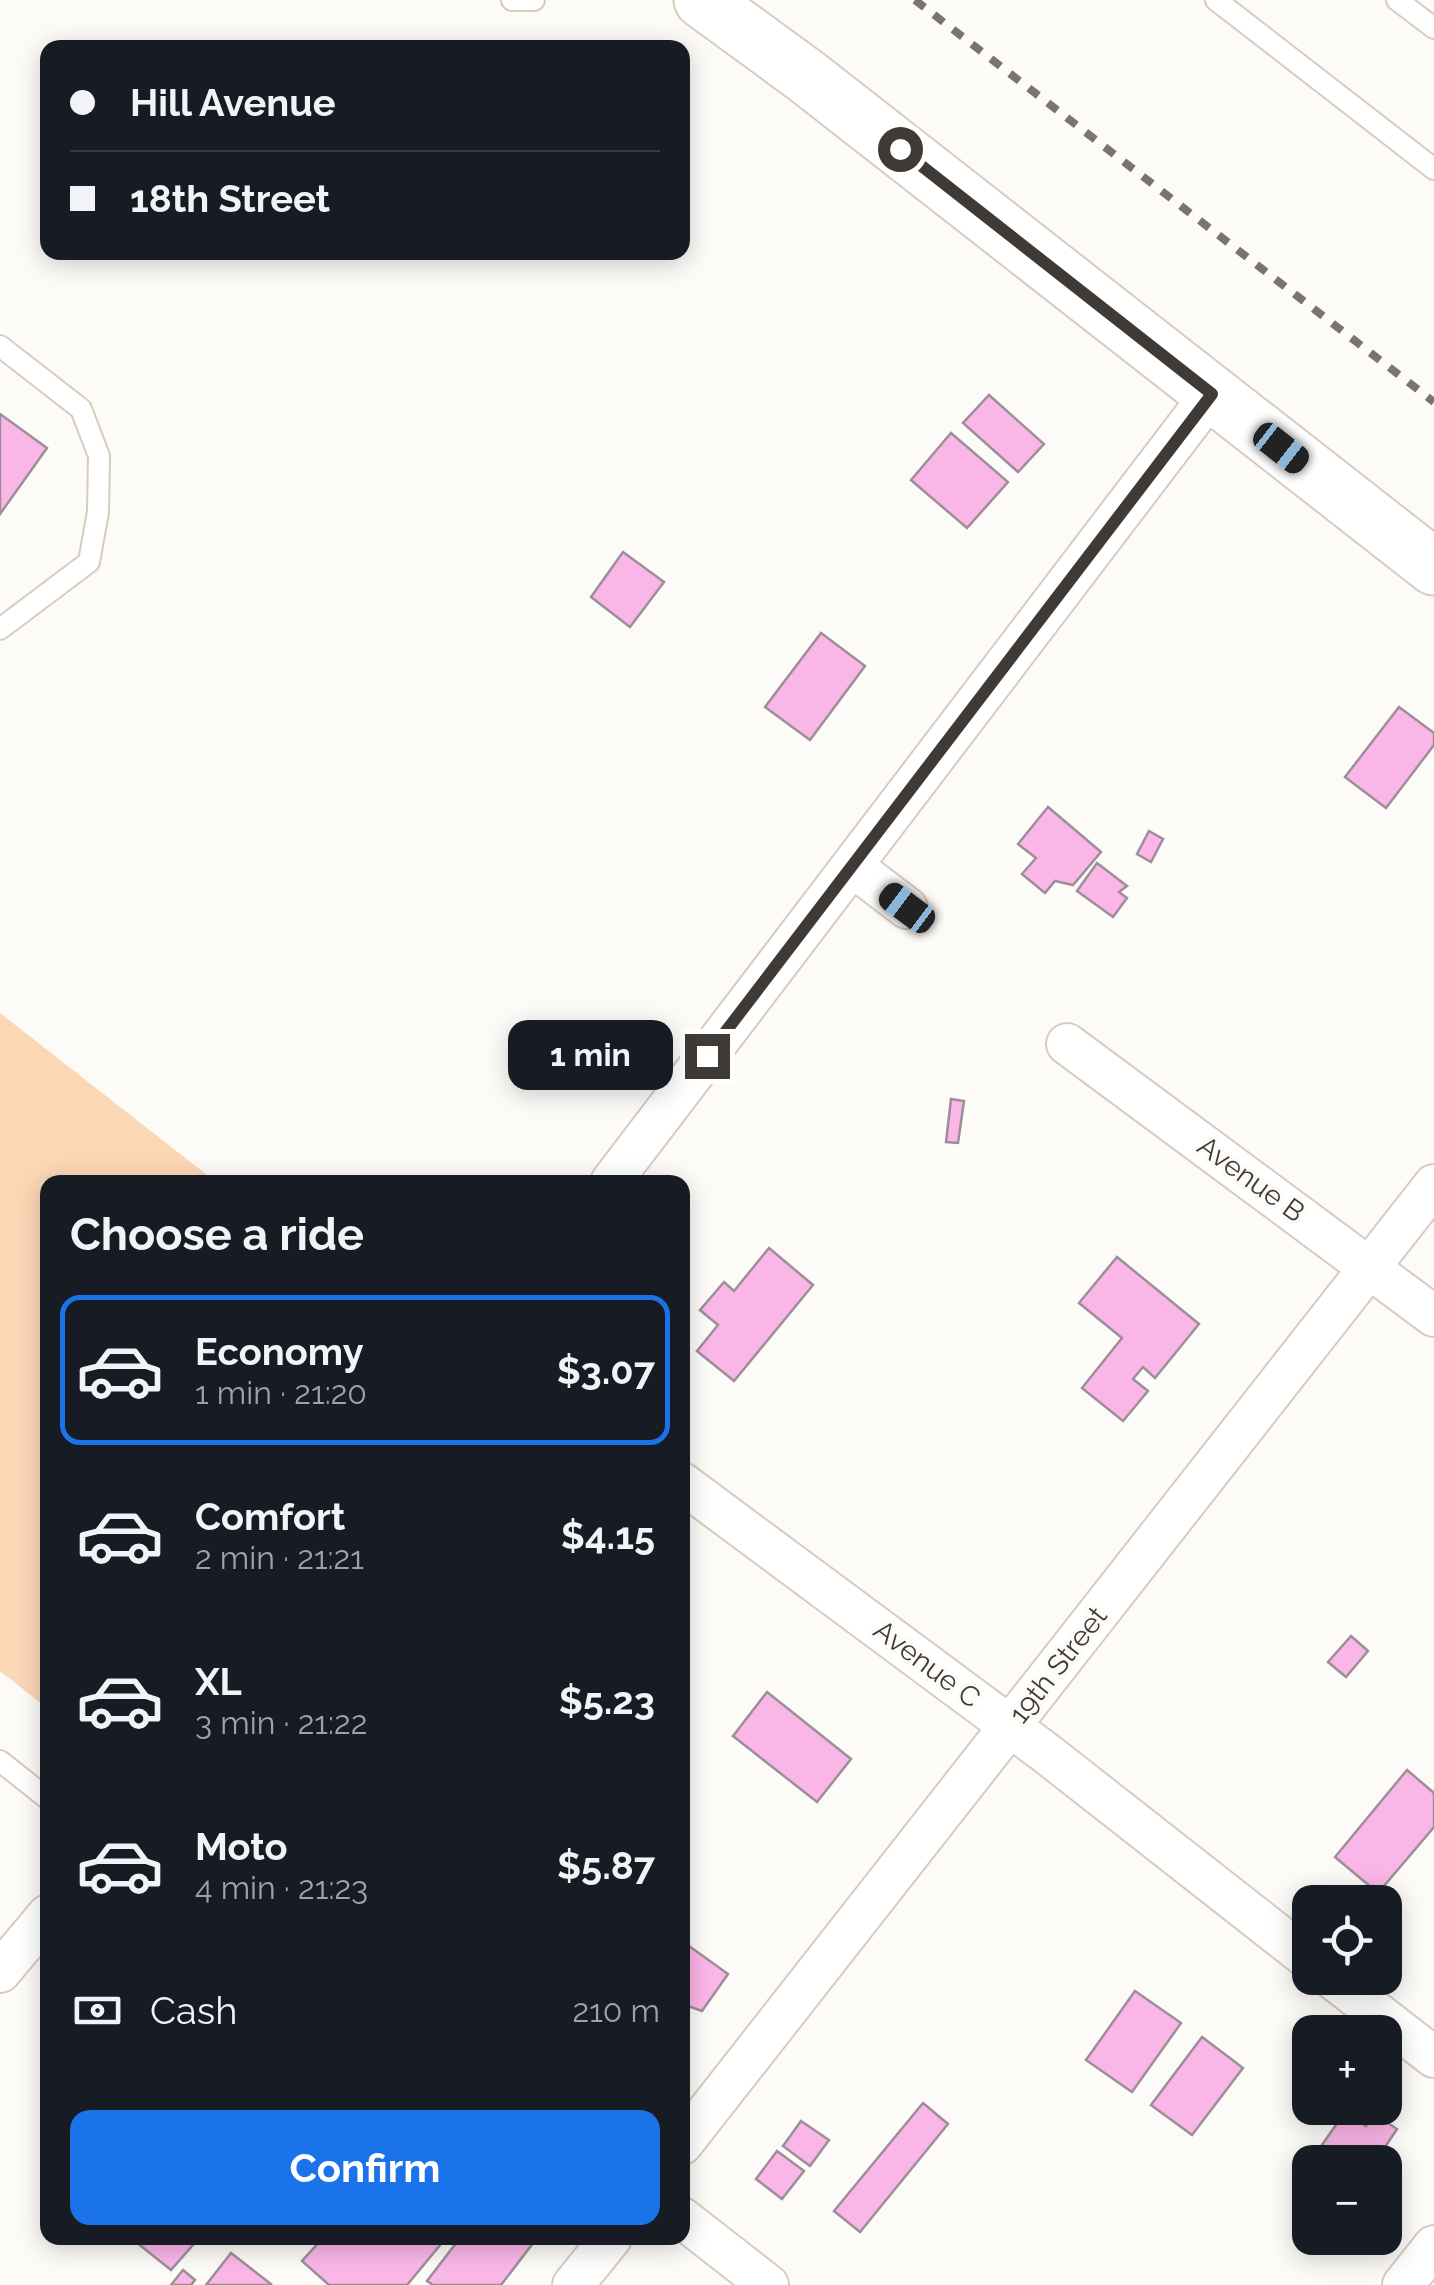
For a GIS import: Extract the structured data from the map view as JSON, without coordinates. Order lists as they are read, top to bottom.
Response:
{
  "streets": {
    "street": ["Avenue B", "Avenue C", "19th Street"]
  },
  "crossings": [
    ["Avenue B", "19th Street"],
    ["Avenue C", "19th Street"]
  ],
  "page": {
    "banner": ["Hill Avenue", "18th Street"],
    "bubble": "1 min",
    "heading": "Choose a ride",
    "list": [
      {
        "name": "Economy",
        "note": "1 min · 21:20",
        "value": "$3.07"
      },
      {
        "name": "Comfort",
        "note": "2 min · 21:21",
        "value": "$4.15"
      },
      {
        "name": "XL",
        "note": "3 min · 21:22",
        "value": "$5.23"
      },
      {
        "name": "Moto",
        "note": "4 min · 21:23",
        "value": "$5.87"
      }
    ],
    "map_buttons": ["+", "−"],
    "pay": ["Cash", "210 m"],
    "buttons": "Confirm"
  }
}
